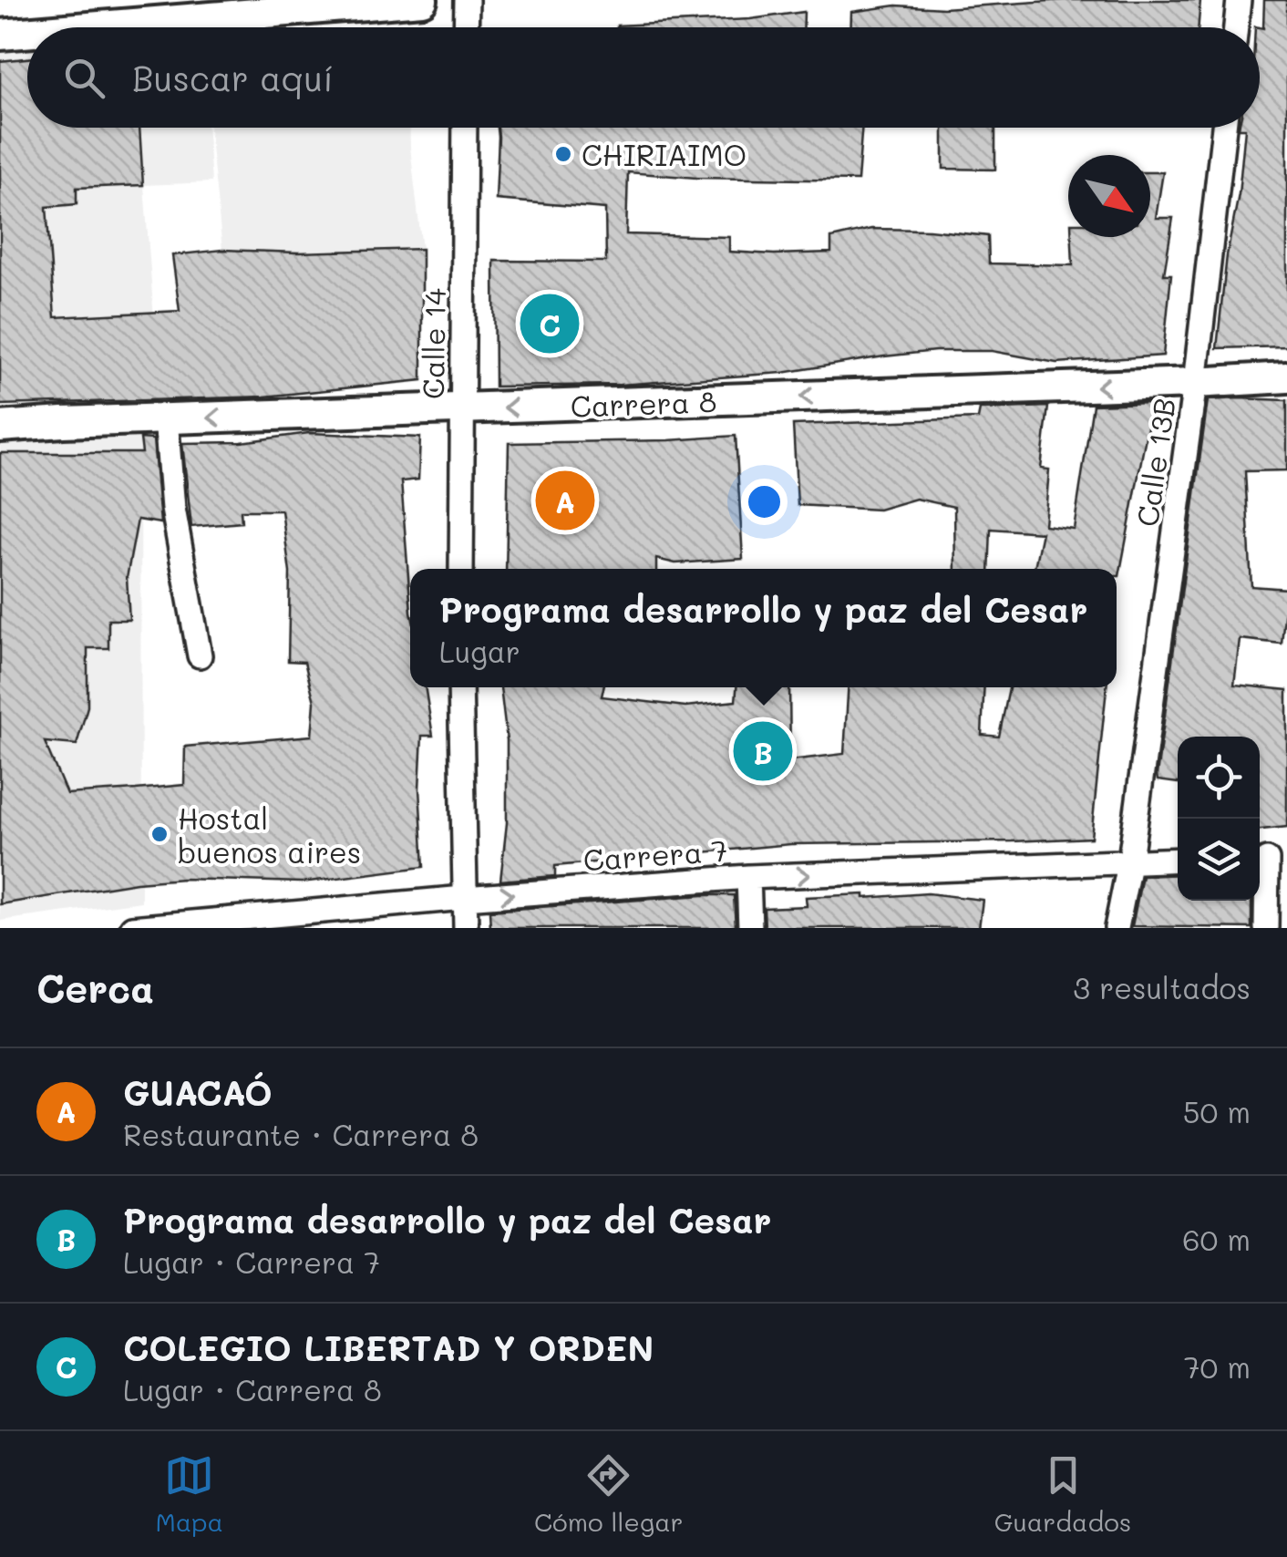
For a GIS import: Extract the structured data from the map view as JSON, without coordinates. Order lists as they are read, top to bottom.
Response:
{
  "streets": {
    "street": [
      "Calle 14",
      "Carrera 8",
      "Calle 13B",
      "Carrera 7"
    ]
  },
  "crossings": [
    ["Calle 14", "Carrera 8"],
    ["Carrera 8", "Calle 13B"],
    ["Calle 13B", "Carrera 7"]
  ],
  "one_way": ["Carrera 8", "Carrera 7"],
  "places": ["CHIRIAIMO", "Hostal buenos aires"],
  "north": "bottom right",
  "page": {
    "search": "Buscar aquí",
    "pins": ["C", "A", "B"],
    "popup": ["Programa desarrollo y paz del Cesar", "Lugar"],
    "heading": ["Cerca", "3 resultados"],
    "list": [
      {
        "mark": "A",
        "name": "GUACAÓ",
        "note": "Restaurante · Carrera 8",
        "value": "50 m"
      },
      {
        "mark": "B",
        "name": "Programa desarrollo y paz del Cesar",
        "note": "Lugar · Carrera 7",
        "value": "60 m"
      },
      {
        "mark": "C",
        "name": "COLEGIO LIBERTAD Y ORDEN",
        "note": "Lugar · Carrera 8",
        "value": "70 m"
      }
    ],
    "nav": ["Mapa", "Cómo llegar", "Guardados"]
  }
}
